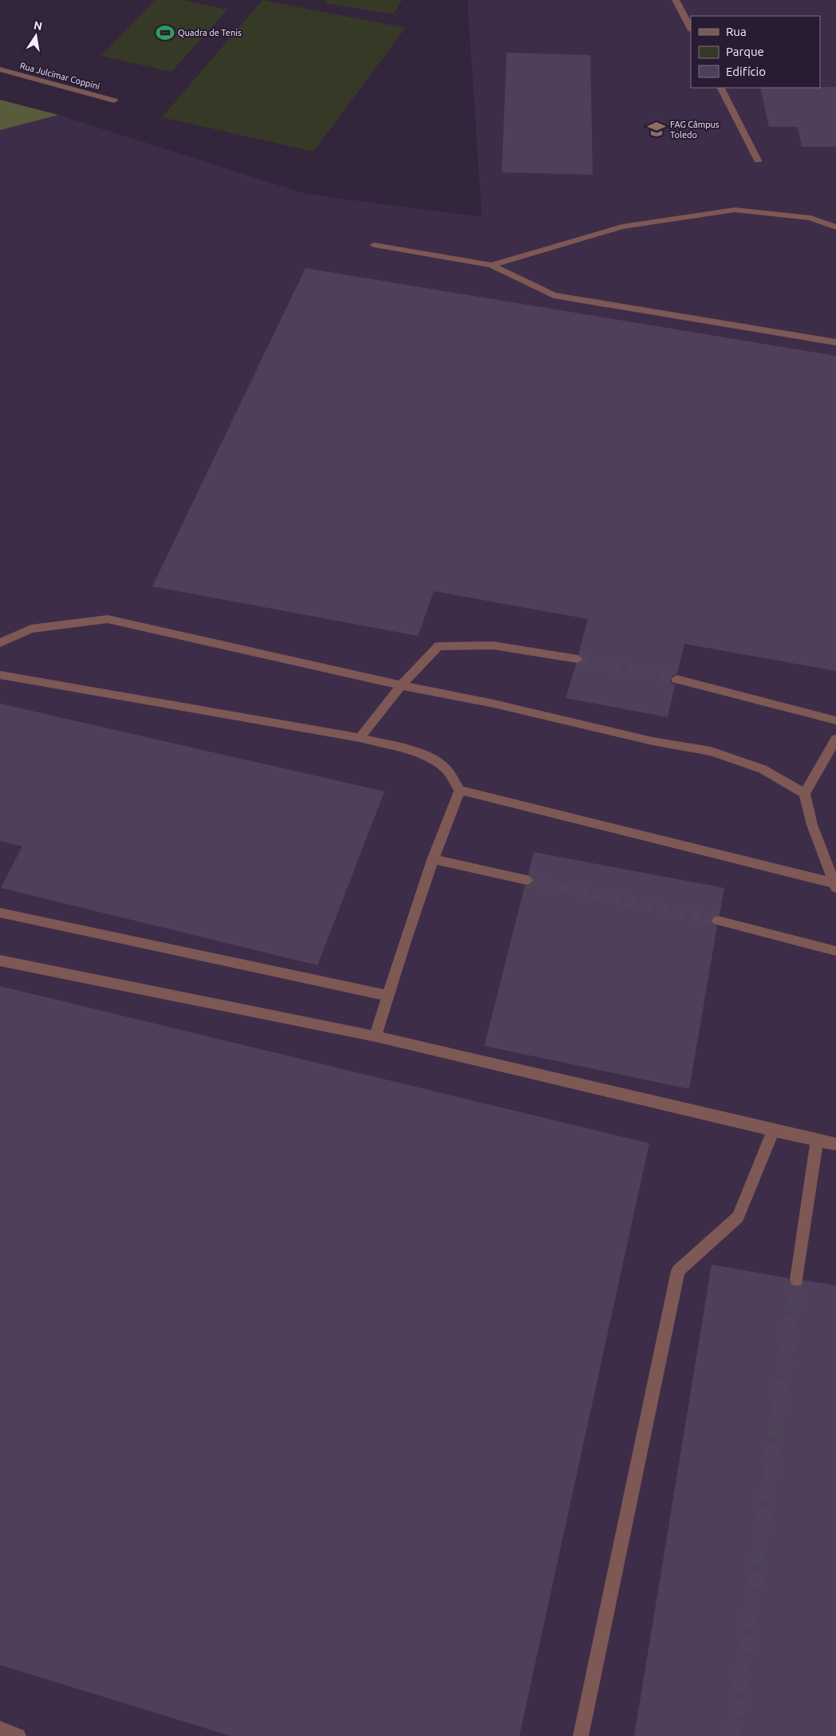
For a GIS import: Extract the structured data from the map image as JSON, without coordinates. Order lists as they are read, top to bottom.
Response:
{
  "streets": {
    "street": ["Rua Julcimar Coppini"]
  },
  "places": {
    "sports": ["Quadra de Tenis"],
    "school or university": ["FAG Câmpus Toledo"]
  },
  "legend": ["Rua", "Parque", "Edifício"],
  "north": "top"
}
